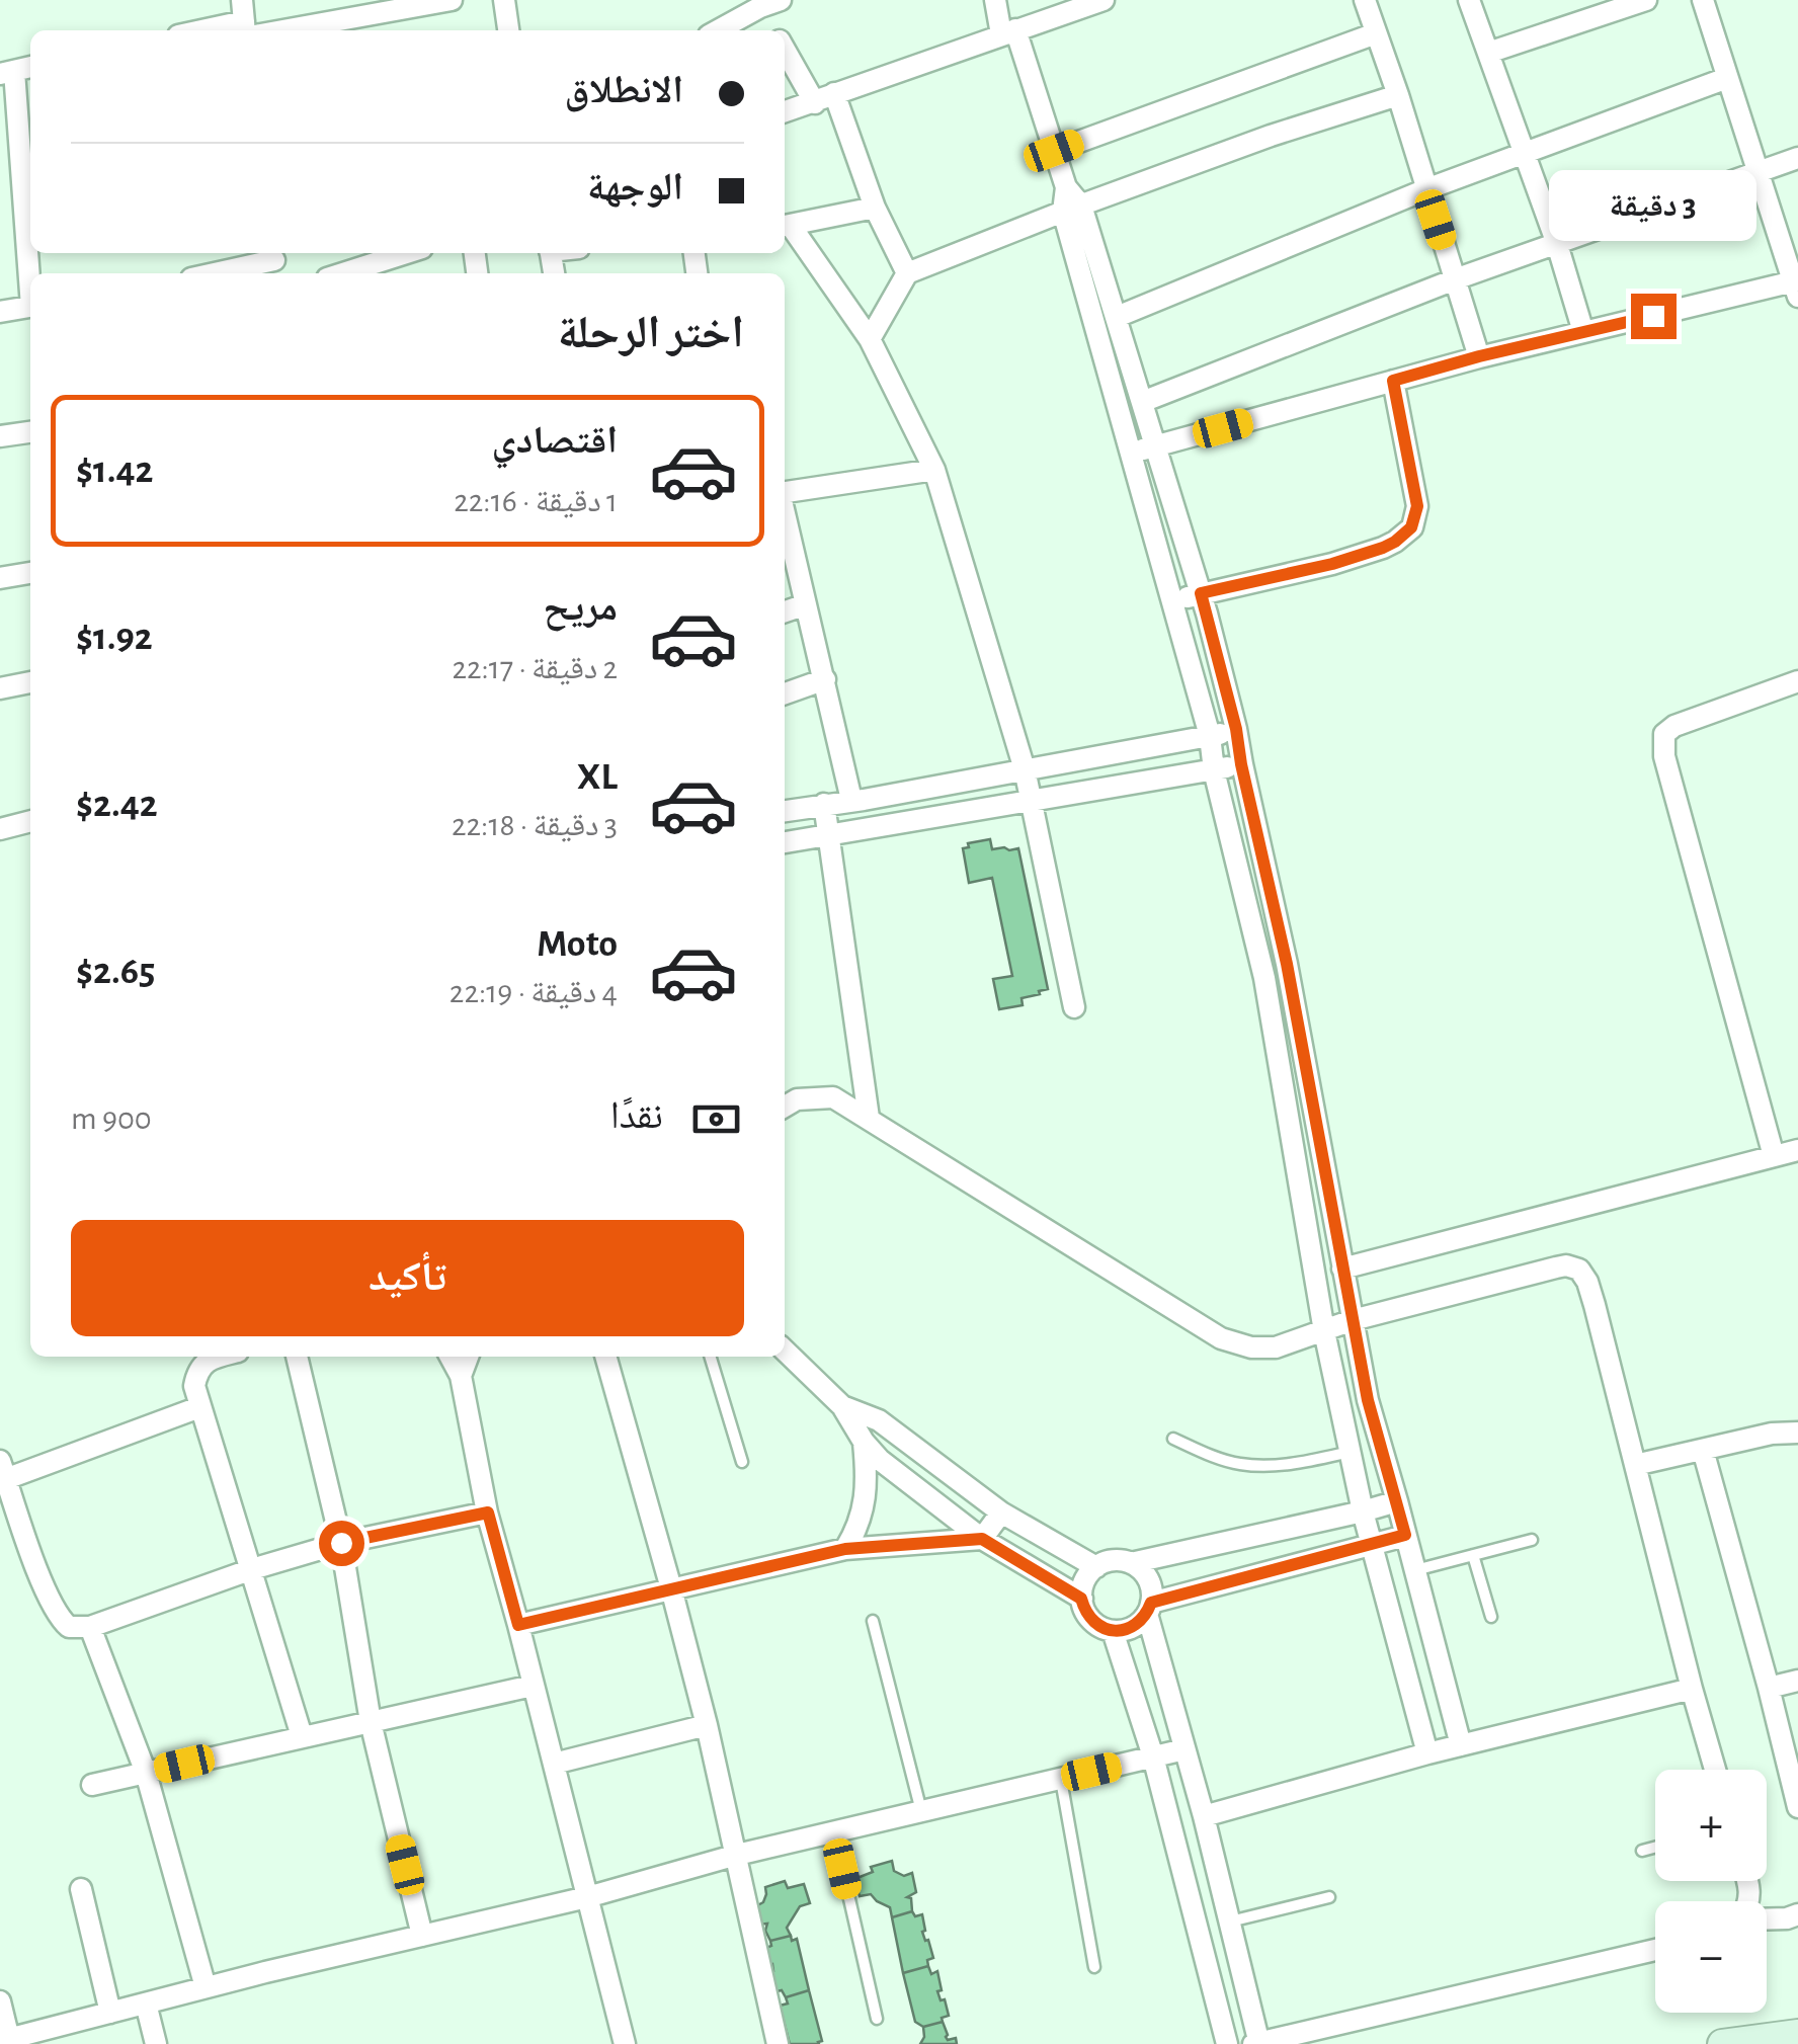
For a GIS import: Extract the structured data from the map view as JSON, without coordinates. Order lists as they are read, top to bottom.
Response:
{
  "page": {
    "banner": ["الانطلاق", "الوجهة"],
    "bubble": "3 دقيقة",
    "heading": "اختر الرحلة",
    "list": [
      {
        "name": "اقتصادي",
        "note": "1 دقيقة · 22:16",
        "value": "$1.42"
      },
      {
        "name": "مريح",
        "note": "2 دقيقة · 22:17",
        "value": "$1.92"
      },
      {
        "name": "XL",
        "note": "3 دقيقة · 22:18",
        "value": "$2.42"
      },
      {
        "name": "Moto",
        "note": "4 دقيقة · 22:19",
        "value": "$2.65"
      }
    ],
    "pay": ["نقدًا", "900 m"],
    "buttons": "تأكيد",
    "map_buttons": ["+", "−"]
  }
}
